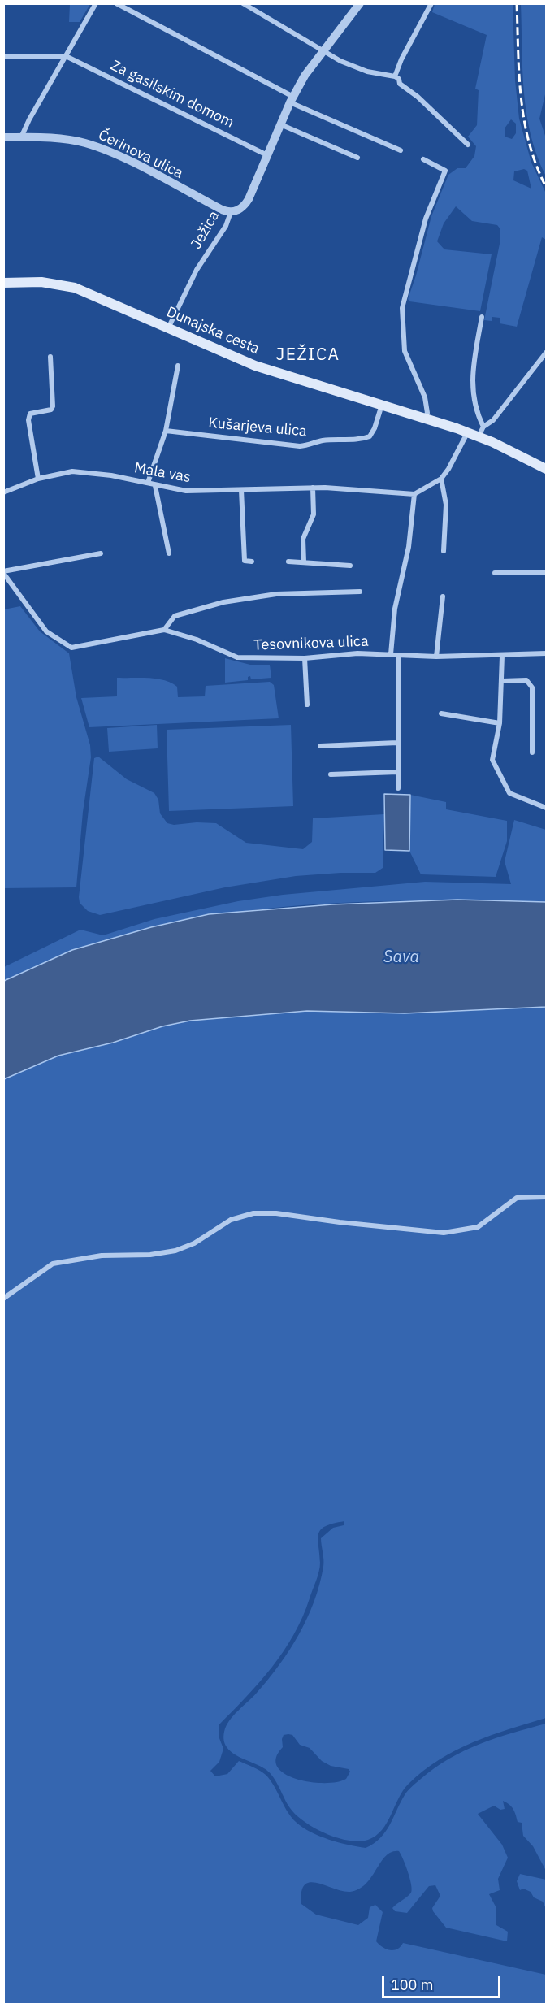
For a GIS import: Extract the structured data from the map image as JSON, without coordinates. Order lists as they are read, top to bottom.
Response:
{
  "streets": {
    "main road": ["Dunajska cesta"],
    "street": [
      "Za gasilskim domom",
      "Čerinova ulica",
      "Ježica",
      "Kušarjeva ulica",
      "Mala vas",
      "Tesovnikova ulica"
    ]
  },
  "crossings": [
    ["Za gasilskim domom", "Ježica"],
    ["Čerinova ulica", "Ježica"],
    ["Ježica", "Dunajska cesta"],
    ["Dunajska cesta", "Kušarjeva ulica"]
  ],
  "districts": ["JEŽICA"],
  "water": ["Sava"],
  "scale_bar": "100 m"
}
